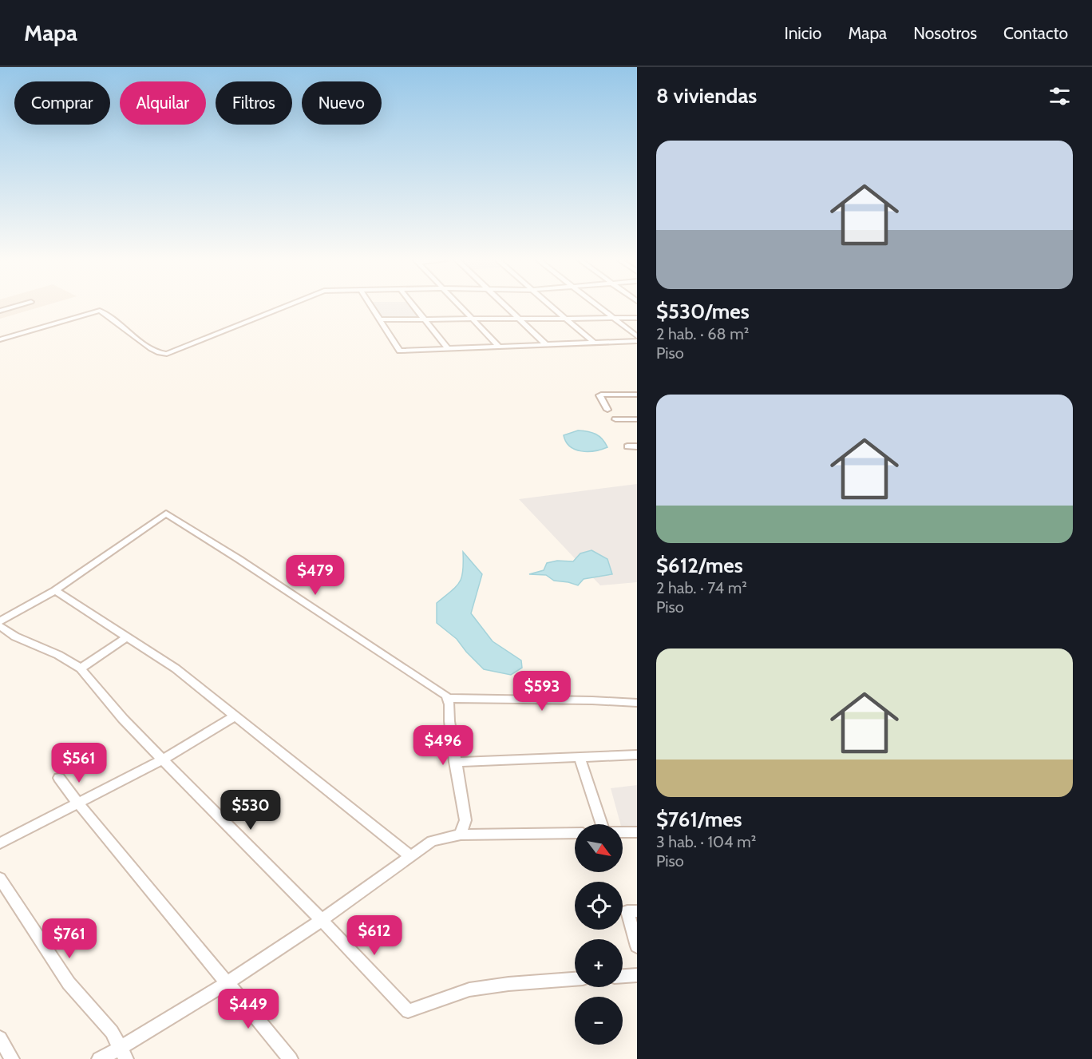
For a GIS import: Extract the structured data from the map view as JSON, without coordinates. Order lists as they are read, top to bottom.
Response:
{
  "north": "bottom right",
  "page": {
    "header": "Mapa",
    "nav": [
      "Inicio",
      "Mapa",
      "Nosotros",
      "Contacto"
    ],
    "heading": "8 viviendas",
    "chip": [
      "Comprar",
      "Alquilar",
      "Filtros",
      "Nuevo"
    ],
    "list": [
      {
        "name": "$530/mes",
        "note": "2 hab. · 68 m² · Piso"
      },
      {
        "name": "$612/mes",
        "note": "2 hab. · 74 m² · Piso"
      },
      {
        "name": "$761/mes",
        "note": "3 hab. · 104 m² · Piso"
      }
    ],
    "price": [
      "$479",
      "$593",
      "$496",
      "$561",
      "$530",
      "$612",
      "$761",
      "$449"
    ],
    "map_buttons": ["+", "−"]
  }
}
